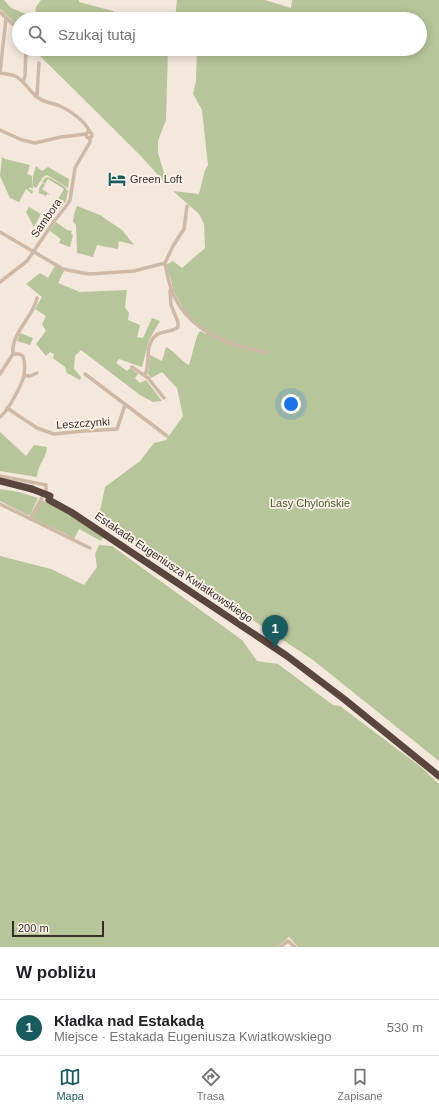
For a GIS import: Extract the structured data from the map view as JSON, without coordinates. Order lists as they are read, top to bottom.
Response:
{
  "streets": {
    "highway": ["Estakada Eugeniusza Kwiatkowskiego"],
    "street": ["Sambora", "Leszczynki"]
  },
  "parks": ["Lasy Chylońskie"],
  "places": {
    "hotel": ["Green Loft"]
  },
  "scale_bar": "200 m",
  "page": {
    "search": "Szukaj tutaj",
    "pins": "1",
    "scale": "200 m",
    "heading": "W pobliżu",
    "list": [
      {
        "mark": "1",
        "name": "Kładka nad Estakadą",
        "note": "Miejsce · Estakada Eugeniusza Kwiatkowskiego",
        "value": "530 m"
      }
    ],
    "nav": ["Mapa", "Trasa", "Zapisane"]
  }
}
